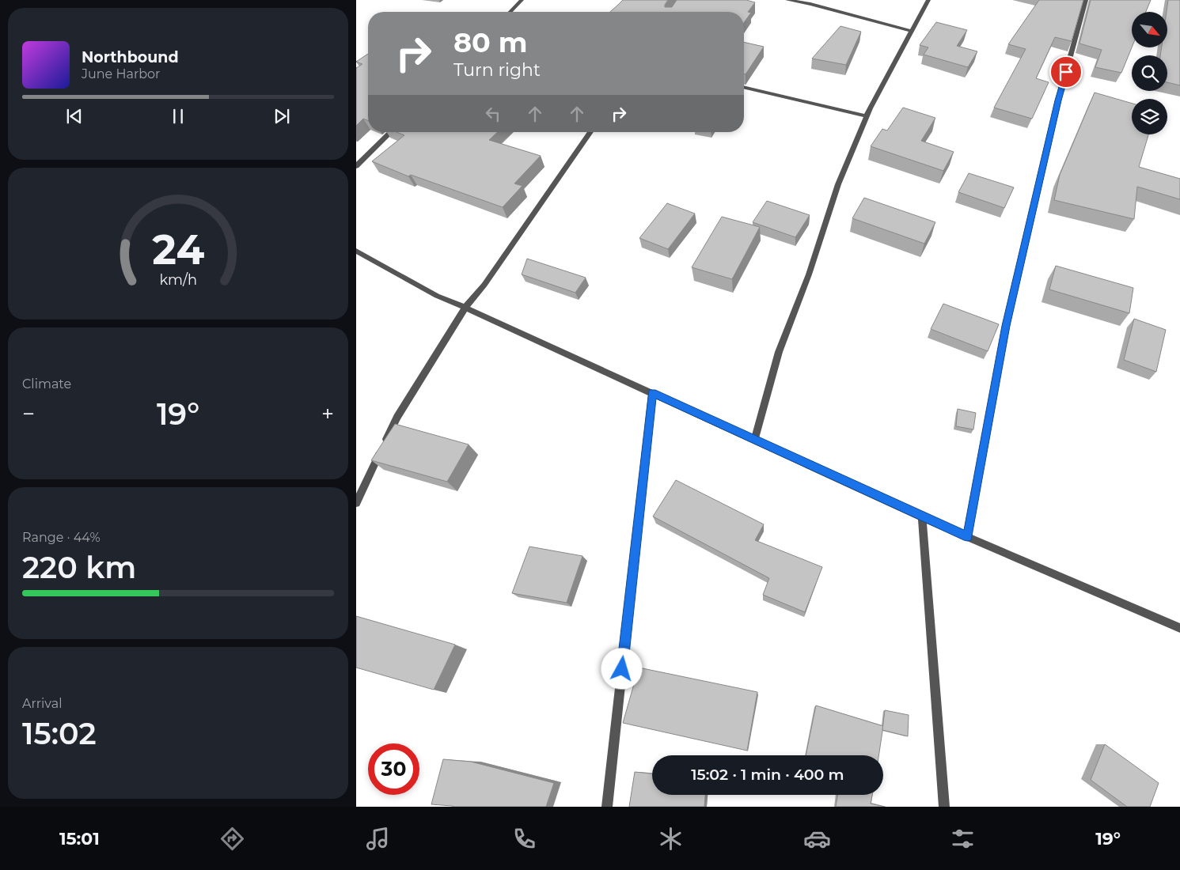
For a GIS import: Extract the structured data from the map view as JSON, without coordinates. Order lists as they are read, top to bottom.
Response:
{
  "north": "bottom right",
  "page": {
    "turn": ["80 m", "Turn right"],
    "song": ["Northbound", "June Harbor"],
    "tile": [
      "Climate",
      ["Range · 44%", "220 km"],
      ["Arrival", "15:02"]
    ],
    "heat": ["−", "19°", "+"],
    "limit": "30",
    "trip": "15:02 · 1 min · 400 m",
    "tabs": ["15:01", "19°"],
    "gauge": ["24", "km/h"]
  }
}
